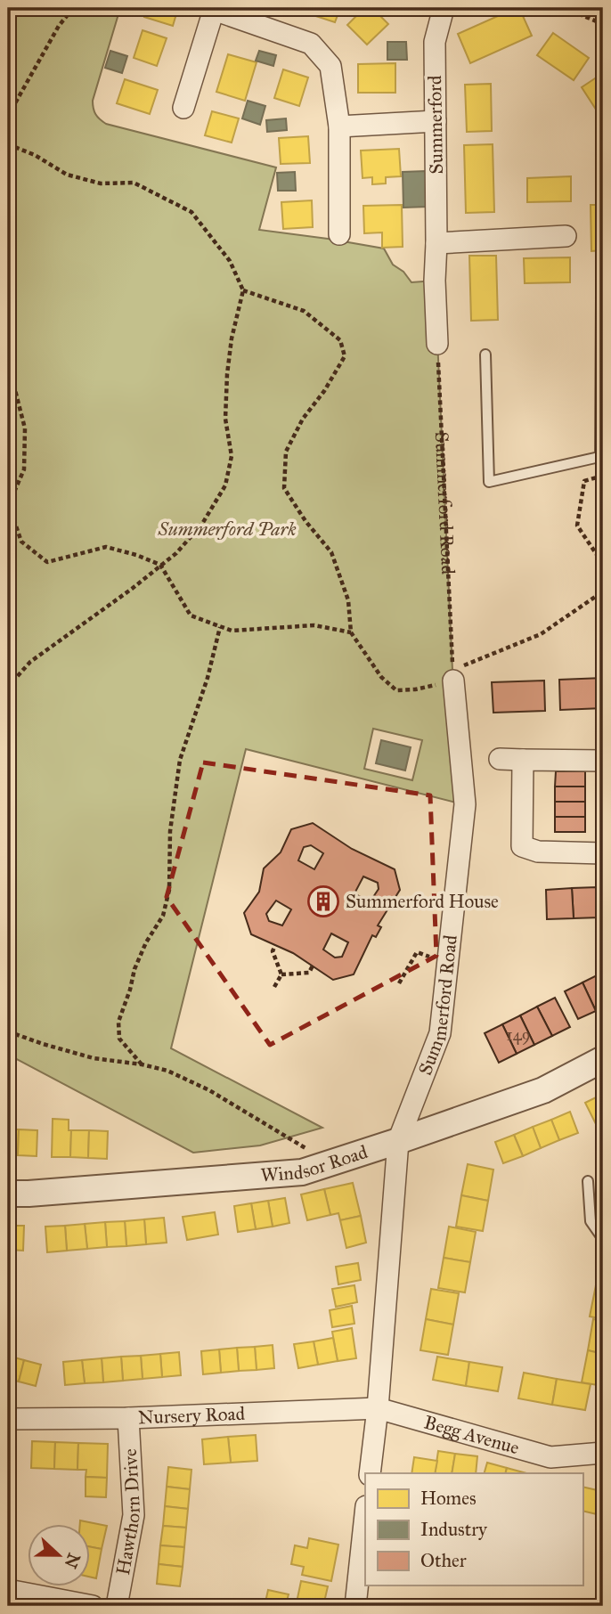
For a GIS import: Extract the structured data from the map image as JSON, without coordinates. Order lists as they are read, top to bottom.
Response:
{
  "streets": {
    "street": [
      "Summerford",
      "Summerford Road",
      "Windsor Road",
      "Nursery Road",
      "Begg Avenue",
      "Hawthorn Drive"
    ]
  },
  "crossings": [
    ["Summerford", "Summerford Road"],
    ["Summerford Road", "Windsor Road"],
    ["Summerford Road", "Nursery Road"],
    ["Summerford Road", "Begg Avenue"],
    ["Nursery Road", "Begg Avenue"],
    ["Nursery Road", "Hawthorn Drive"]
  ],
  "parks": ["Summerford Park"],
  "places": {
    "building": ["Summerford House"]
  },
  "house_numbers": ["149"],
  "legend": ["Homes", "Industry", "Other"],
  "north": "right"
}
